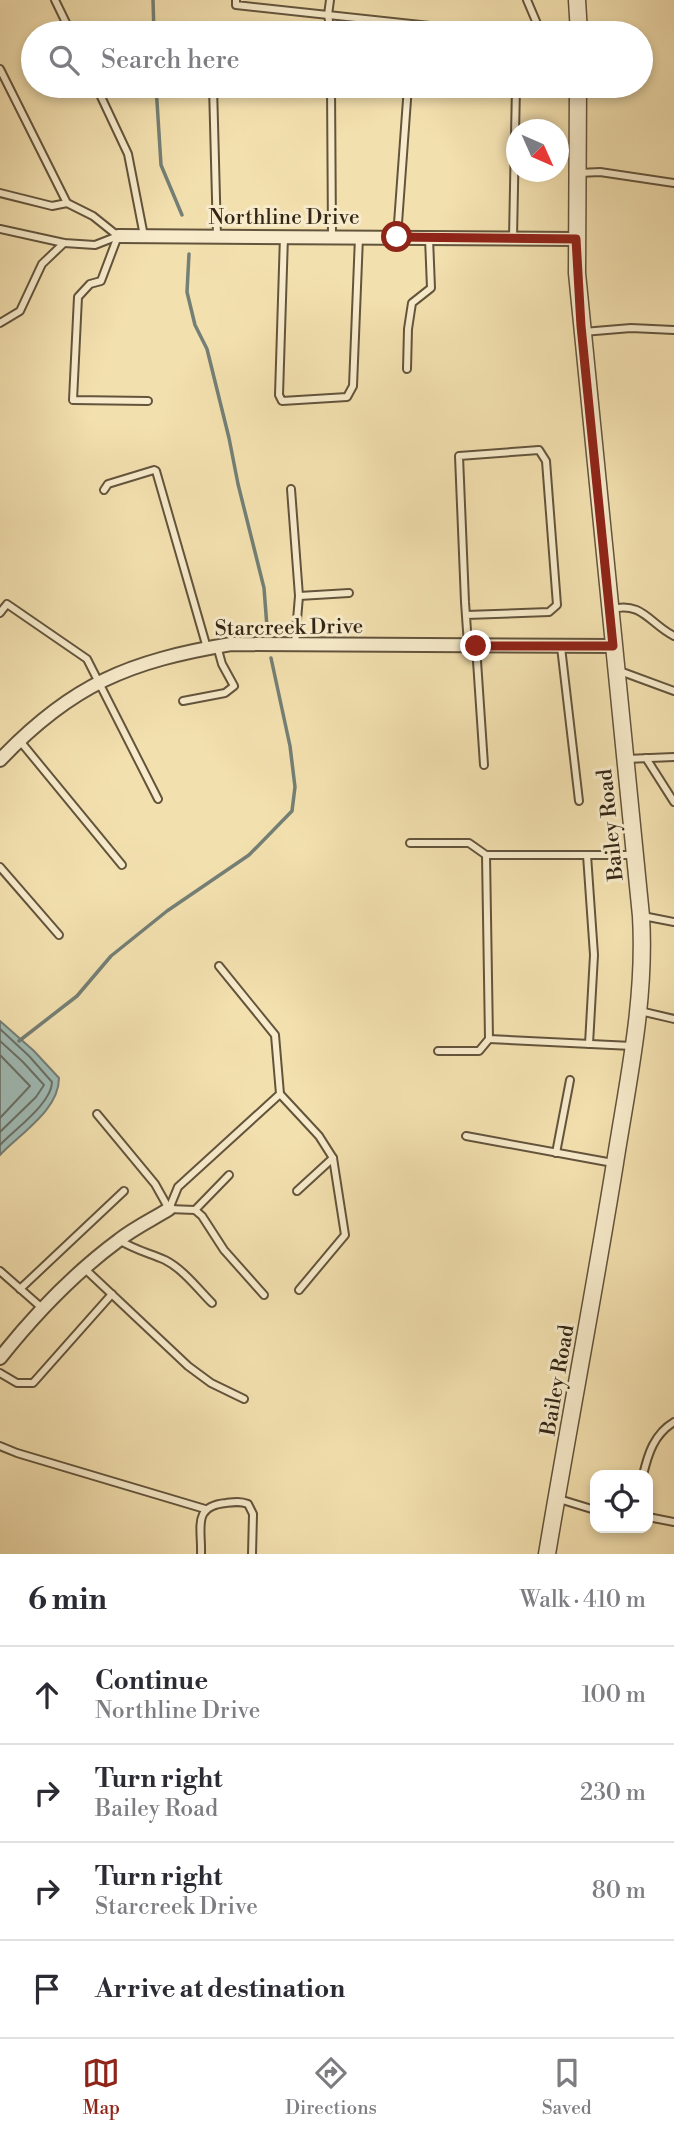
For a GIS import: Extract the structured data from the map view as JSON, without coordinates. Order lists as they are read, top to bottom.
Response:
{
  "streets": {
    "street": ["Northline Drive", "Starcreek Drive", "Bailey Road"]
  },
  "crossings": [
    ["Northline Drive", "Bailey Road"],
    ["Starcreek Drive", "Bailey Road"]
  ],
  "north": "bottom right",
  "page": {
    "search": "Search here",
    "heading": ["6 min", "Walk · 410 m"],
    "list": [
      ["Continue", "Northline Drive", "100 m"],
      ["Turn right", "Bailey Road", "230 m"],
      ["Turn right", "Starcreek Drive", "80 m"],
      "Arrive at destination"
    ],
    "nav": ["Map", "Directions", "Saved"]
  }
}
